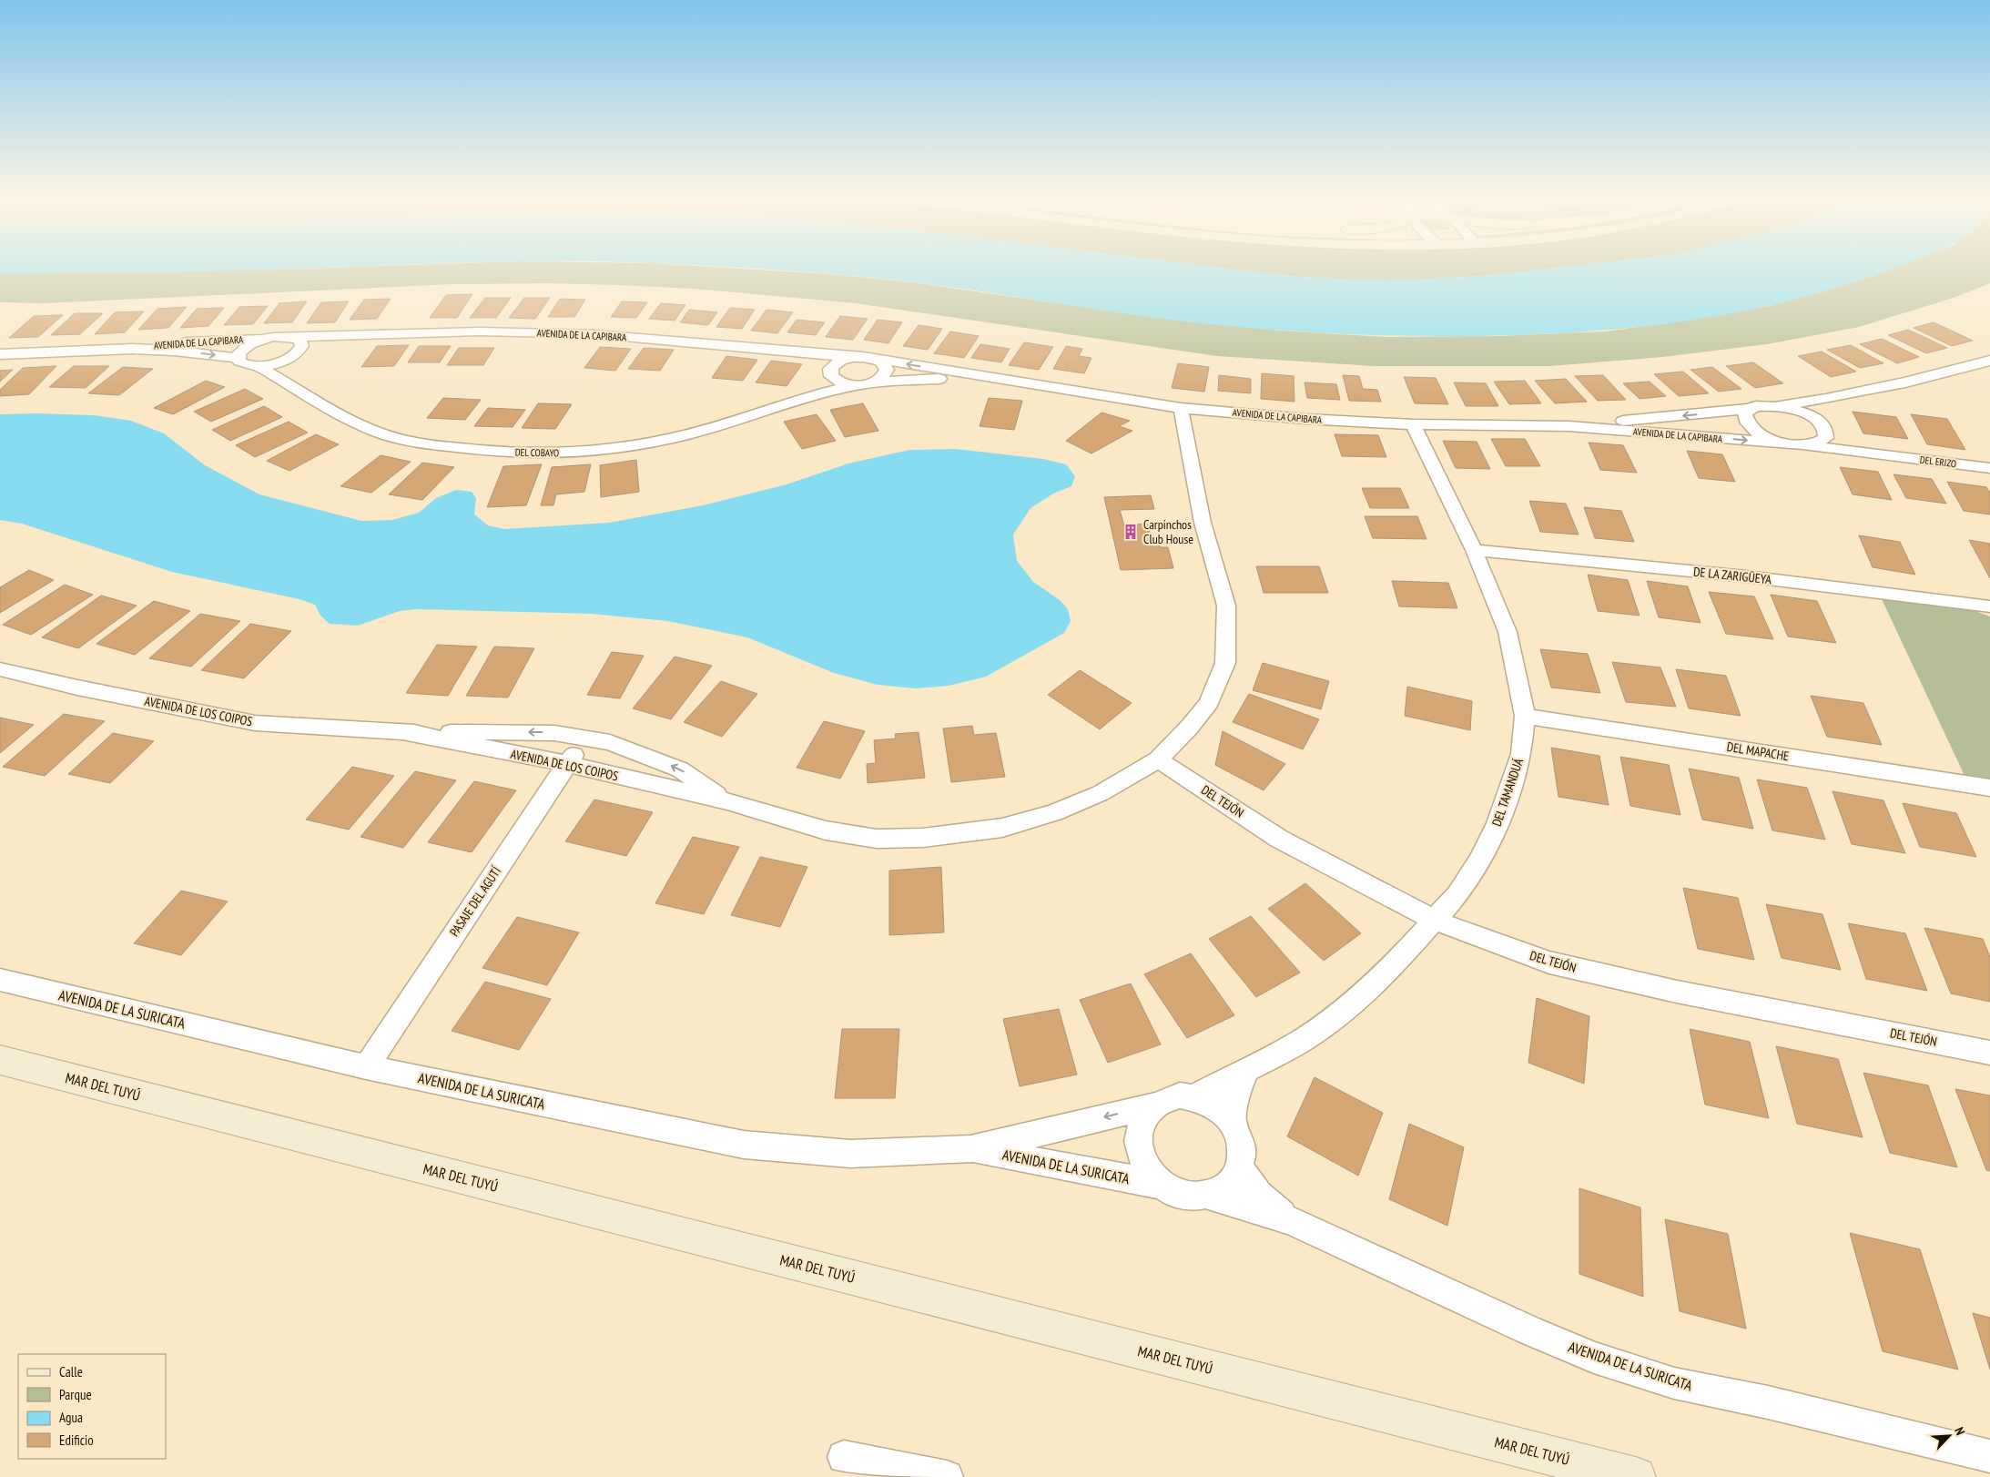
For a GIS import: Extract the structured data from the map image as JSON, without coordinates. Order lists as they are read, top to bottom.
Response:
{
  "streets": {
    "street": [
      "AVENIDA DE LA CAPIBARA",
      "DEL COBAYO",
      "DEL ERIZO",
      "DE LA ZARIGÜEYA",
      "AVENIDA DE LOS COIPOS",
      "DEL MAPACHE",
      "DEL TAMANDUÁ",
      "DEL TEJÓN",
      "PASAJE DEL AGUTÍ",
      "AVENIDA DE LA SURICATA",
      "MAR DEL TUYÚ"
    ]
  },
  "crossings": [
    ["AVENIDA DE LA CAPIBARA", "DEL COBAYO"],
    ["AVENIDA DE LA CAPIBARA", "DEL ERIZO"],
    ["AVENIDA DE LA CAPIBARA", "AVENIDA DE LOS COIPOS"],
    ["AVENIDA DE LA CAPIBARA", "DEL TAMANDUÁ"],
    ["DE LA ZARIGÜEYA", "DEL TAMANDUÁ"],
    ["AVENIDA DE LOS COIPOS", "DEL TEJÓN"],
    ["AVENIDA DE LOS COIPOS", "PASAJE DEL AGUTÍ"],
    ["DEL MAPACHE", "DEL TAMANDUÁ"],
    ["DEL TAMANDUÁ", "DEL TEJÓN"],
    ["DEL TAMANDUÁ", "AVENIDA DE LA SURICATA"],
    ["PASAJE DEL AGUTÍ", "AVENIDA DE LA SURICATA"]
  ],
  "places": {
    "building": ["Carpinchos Club House"]
  },
  "legend": [
    "Calle",
    "Parque",
    "Agua",
    "Edificio"
  ],
  "north": "top right"
}
